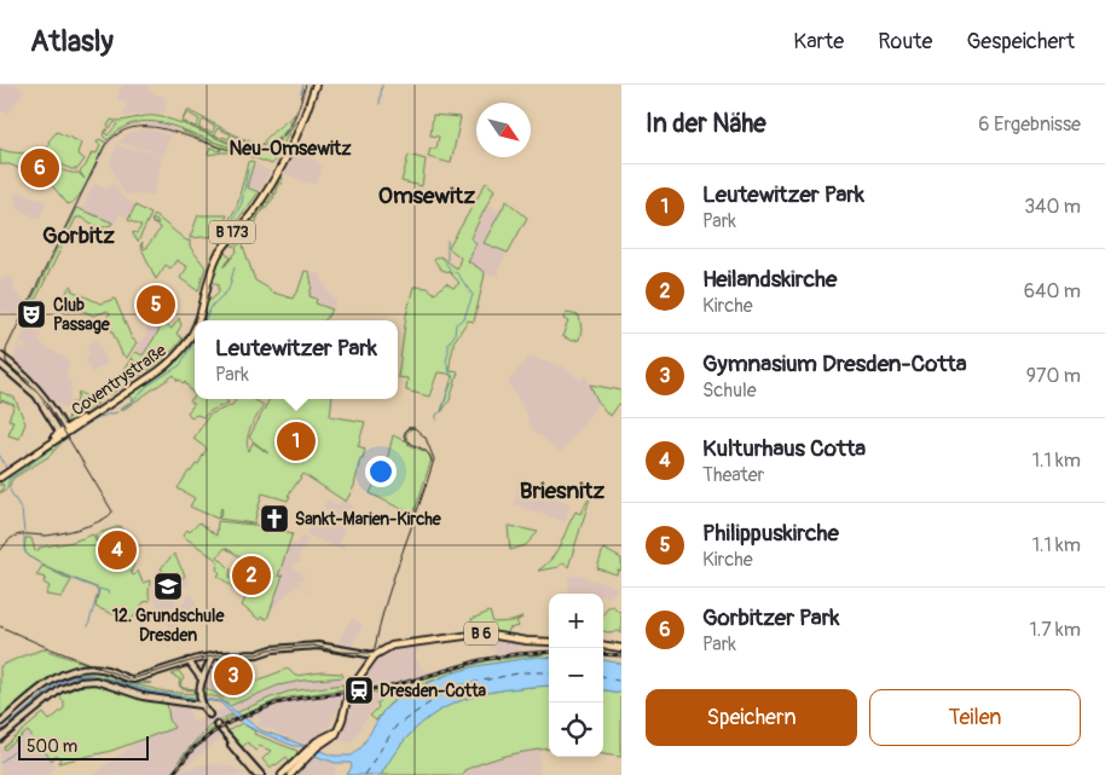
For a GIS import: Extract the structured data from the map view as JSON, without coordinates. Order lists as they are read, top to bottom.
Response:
{
  "streets": {
    "main road": ["B 173", "Coventrystraße", "B 6"]
  },
  "districts": [
    "Neu-Omsewitz",
    "Omsewitz",
    "Gorbitz",
    "Briesnitz"
  ],
  "places": {
    "theatre": ["Club Passage"],
    "church": ["Sankt-Marien-Kirche"],
    "school or university": ["12. Grundschule Dresden"],
    "station": ["Dresden-Cotta"]
  },
  "scale_bar": "500 m",
  "north": "bottom right",
  "page": {
    "header": "Atlasly",
    "nav": ["Karte", "Route", "Gespeichert"],
    "heading": ["In der Nähe", "6 Ergebnisse"],
    "pins": [
      "6",
      "5",
      "1",
      "4",
      "2",
      "3"
    ],
    "list": [
      {
        "mark": "1",
        "name": "Leutewitzer Park",
        "note": "Park",
        "value": "340 m"
      },
      {
        "mark": "2",
        "name": "Heilandskirche",
        "note": "Kirche",
        "value": "640 m"
      },
      {
        "mark": "3",
        "name": "Gymnasium Dresden-Cotta",
        "note": "Schule",
        "value": "970 m"
      },
      {
        "mark": "4",
        "name": "Kulturhaus Cotta",
        "note": "Theater",
        "value": "1.1 km"
      },
      {
        "mark": "5",
        "name": "Philippuskirche",
        "note": "Kirche",
        "value": "1.1 km"
      },
      {
        "mark": "6",
        "name": "Gorbitzer Park",
        "note": "Park",
        "value": "1.7 km"
      }
    ],
    "popup": ["Leutewitzer Park", "Park"],
    "map_buttons": ["+", "−"],
    "buttons": ["Speichern", "Teilen"],
    "scale": "500 m"
  }
}
